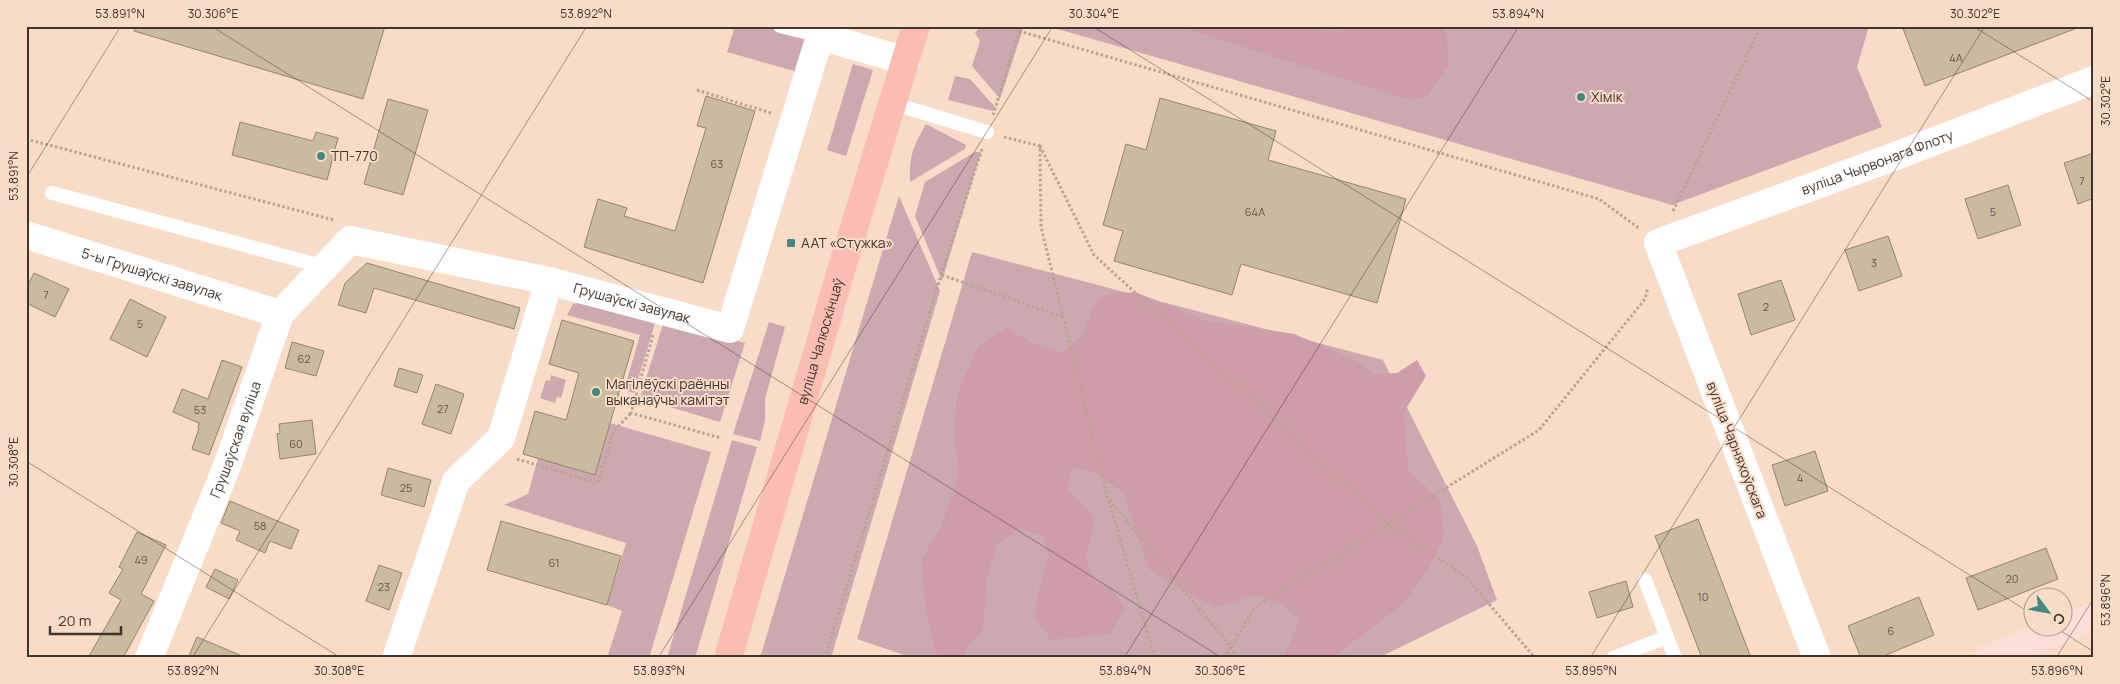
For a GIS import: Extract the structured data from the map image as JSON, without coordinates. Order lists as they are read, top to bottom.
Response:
{
  "streets": {
    "main road": ["вуліца Чалюскінцаў"],
    "street": [
      "вуліца Чырвонага Флоту",
      "5-ы Грушаўскі завулак",
      "Грушаўскі завулак",
      "Грушаўская вуліца",
      "вуліца Чарняхоўскага"
    ]
  },
  "crossings": [
    ["вуліца Чырвонага Флоту", "вуліца Чарняхоўскага"],
    ["5-ы Грушаўскі завулак", "Грушаўская вуліца"],
    ["Грушаўскі завулак", "Грушаўская вуліца"]
  ],
  "places": {
    "other": ["Хімік", "ТП-770", "Магілёўскі раённы выканаўчы камітэт"],
    "transit": ["ААТ «Стужка»"]
  },
  "house_numbers": [
    "4А",
    "63",
    "7",
    "64А",
    "5",
    "3",
    "7",
    "2",
    "5",
    "62",
    "27",
    "53",
    "60",
    "4",
    "25",
    "58",
    "49",
    "61",
    "20",
    "23",
    "10",
    "6"
  ],
  "scale_bar": "20 m",
  "north": "bottom right",
  "coordinates": [
    "53.891°N",
    "30.306°E",
    "53.892°N",
    "30.304°E",
    "53.894°N",
    "30.302°E",
    "30.308°E",
    "53.896°N",
    "53.893°N",
    "53.895°N"
  ]
}
